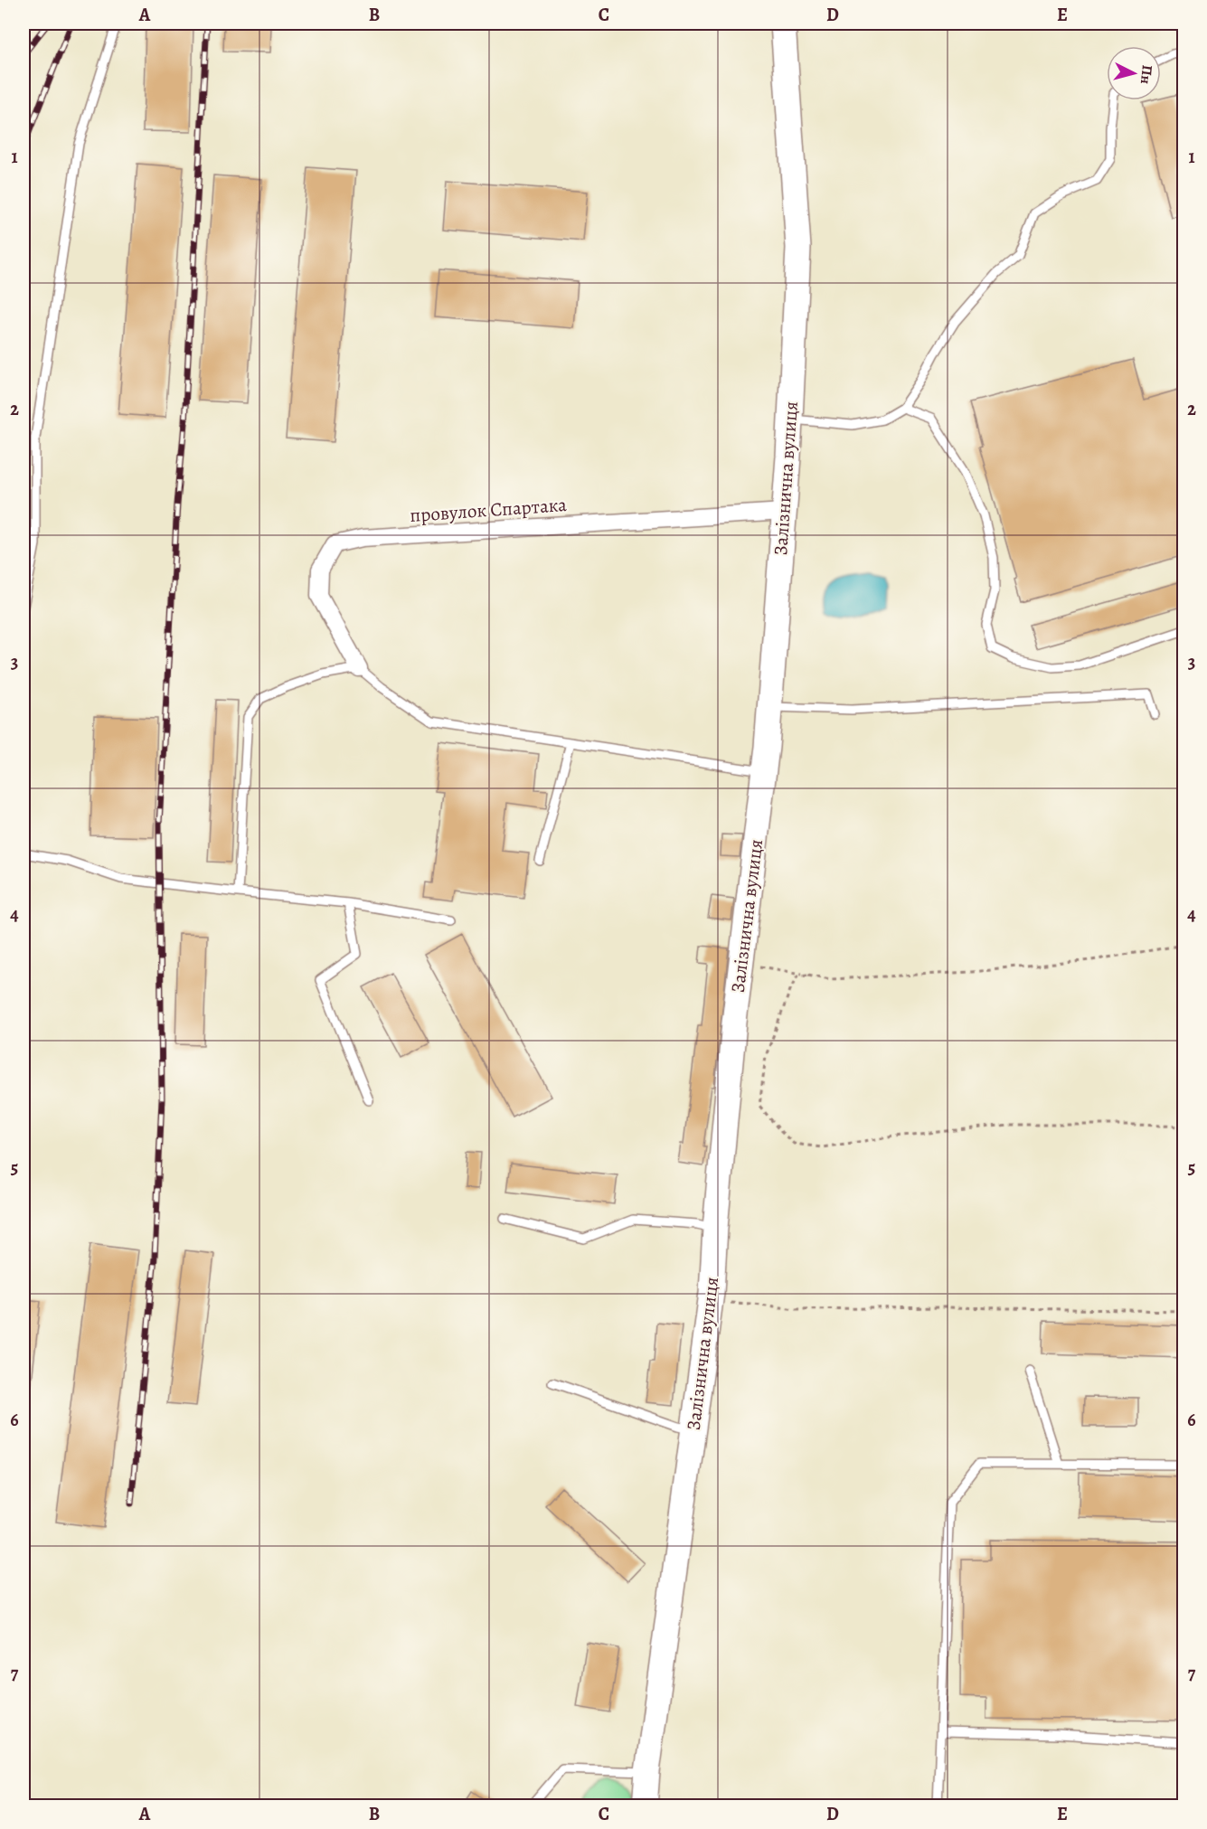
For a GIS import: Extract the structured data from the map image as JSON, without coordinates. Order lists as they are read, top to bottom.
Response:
{
  "streets": {
    "street": ["Залізнична вулиця", "провулок Спартака"]
  },
  "crossings": [
    ["Залізнична вулиця", "провулок Спартака"]
  ],
  "north": "right",
  "grid": {
    "columns": [
      "A",
      "B",
      "C",
      "D",
      "E"
    ],
    "rows": [
      "1",
      "2",
      "3",
      "4",
      "5",
      "6",
      "7"
    ]
  }
}
